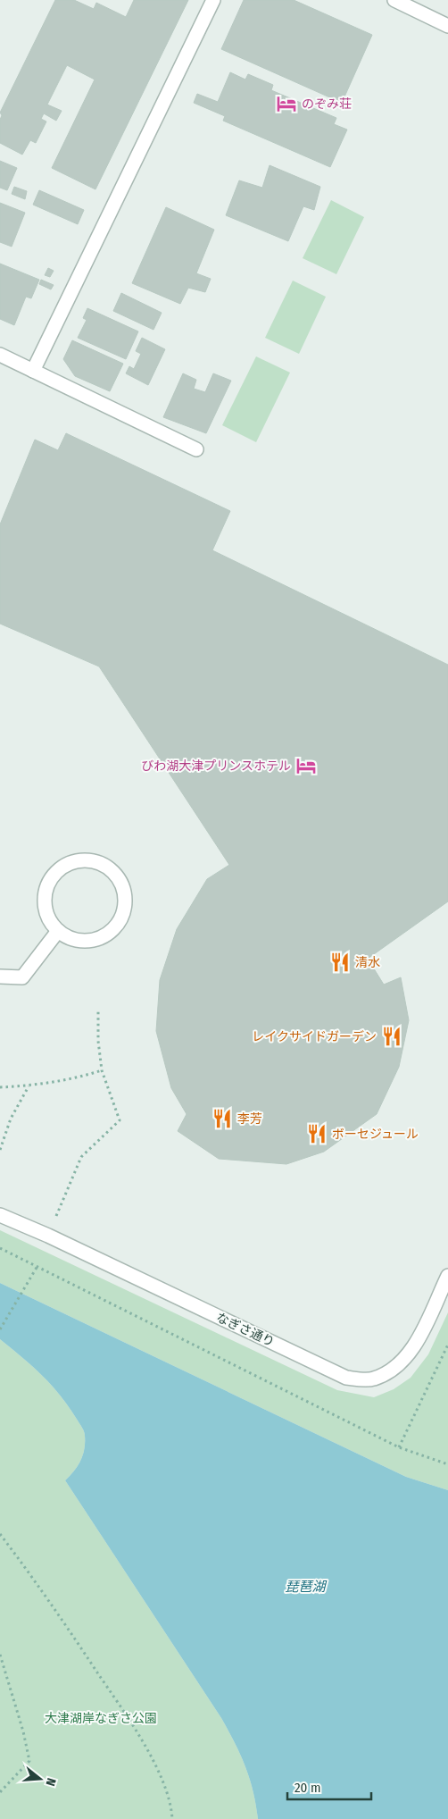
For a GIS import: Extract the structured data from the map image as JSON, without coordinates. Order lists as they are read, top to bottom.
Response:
{
  "streets": {
    "street": ["なぎさ通り"]
  },
  "water": ["琵琶湖"],
  "parks": ["大津湖岸なぎさ公園"],
  "places": {
    "hotel": ["のぞみ荘", "びわ湖大津プリンスホテル"],
    "restaurant": [
      "清水",
      "レイクサイドガーデン",
      "李芳",
      "ボーセジュール"
    ]
  },
  "scale_bar": "20 m",
  "north": "right"
}
